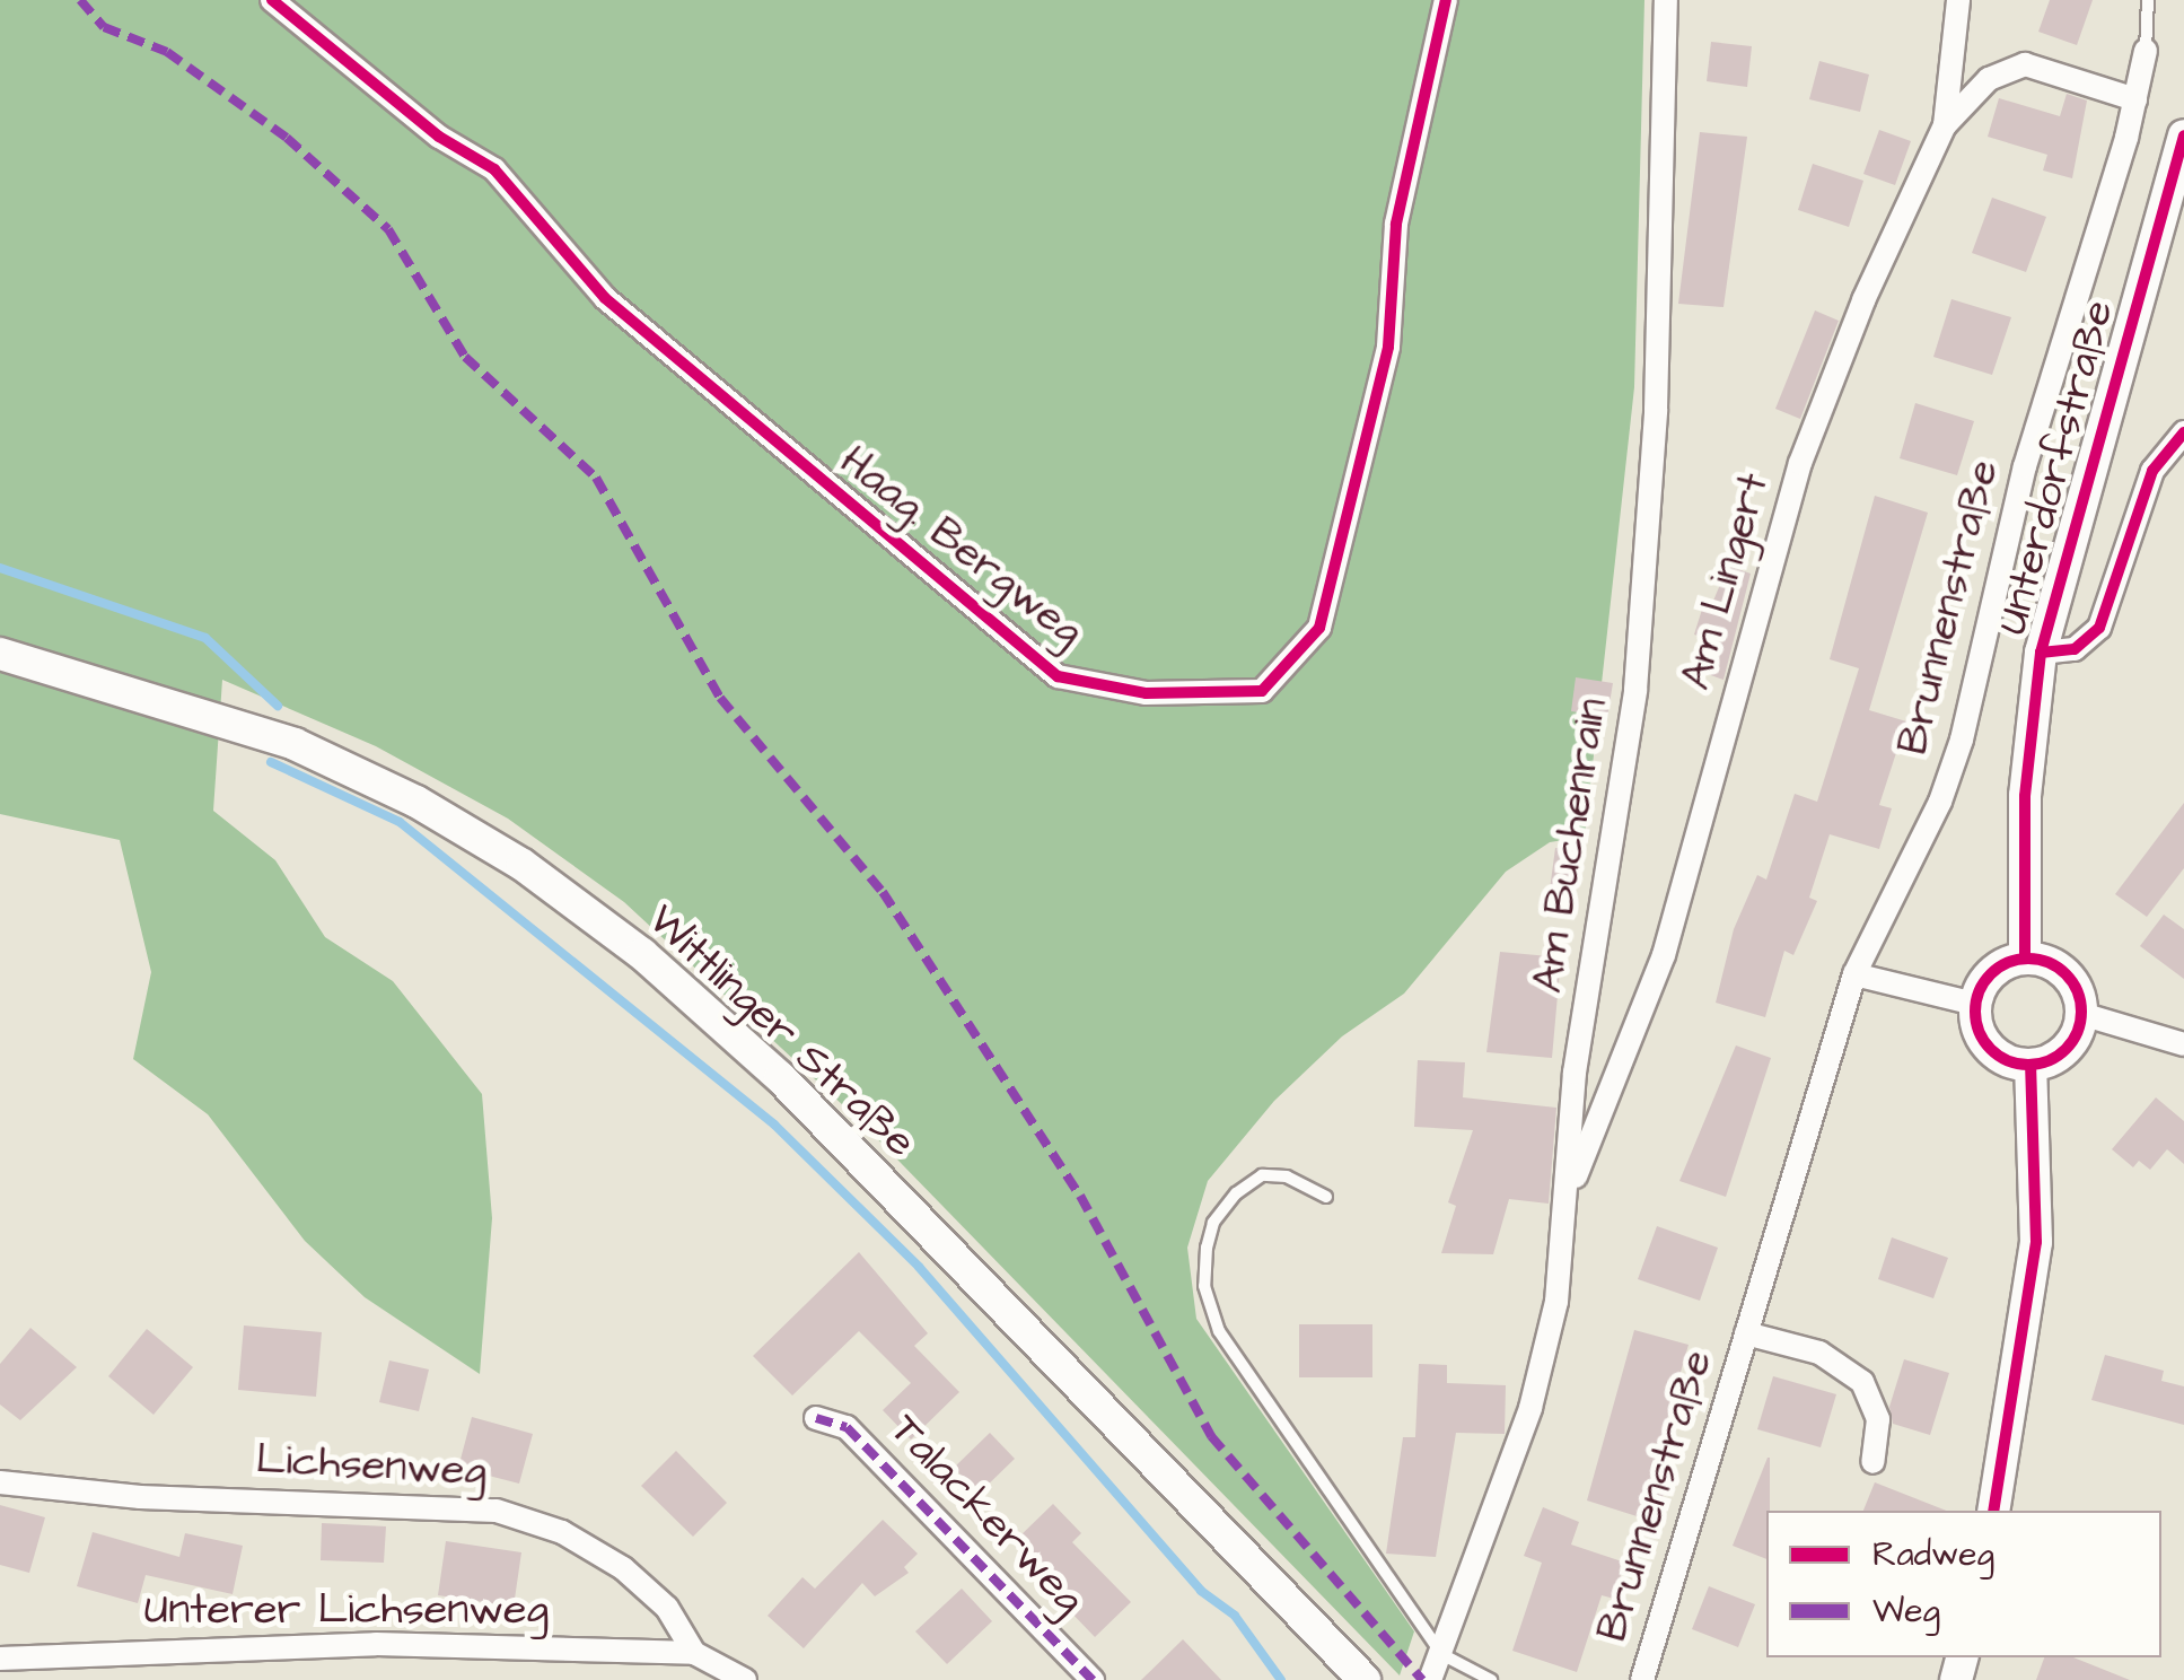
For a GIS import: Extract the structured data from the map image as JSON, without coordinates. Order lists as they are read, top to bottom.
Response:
{
  "streets": {
    "street": [
      "Unterdorfstraße",
      "Haag. Bergweg",
      "Am Lingert",
      "Brunnenstraße",
      "Am Buchenrain",
      "Wittlinger Straße",
      "Lichsenweg",
      "Talackerweg",
      "Unterer Lichsenweg"
    ]
  },
  "crossings": [
    ["Am Lingert", "Am Buchenrain"],
    ["Lichsenweg", "Unterer Lichsenweg"]
  ],
  "legend": ["Radweg", "Weg"]
}
